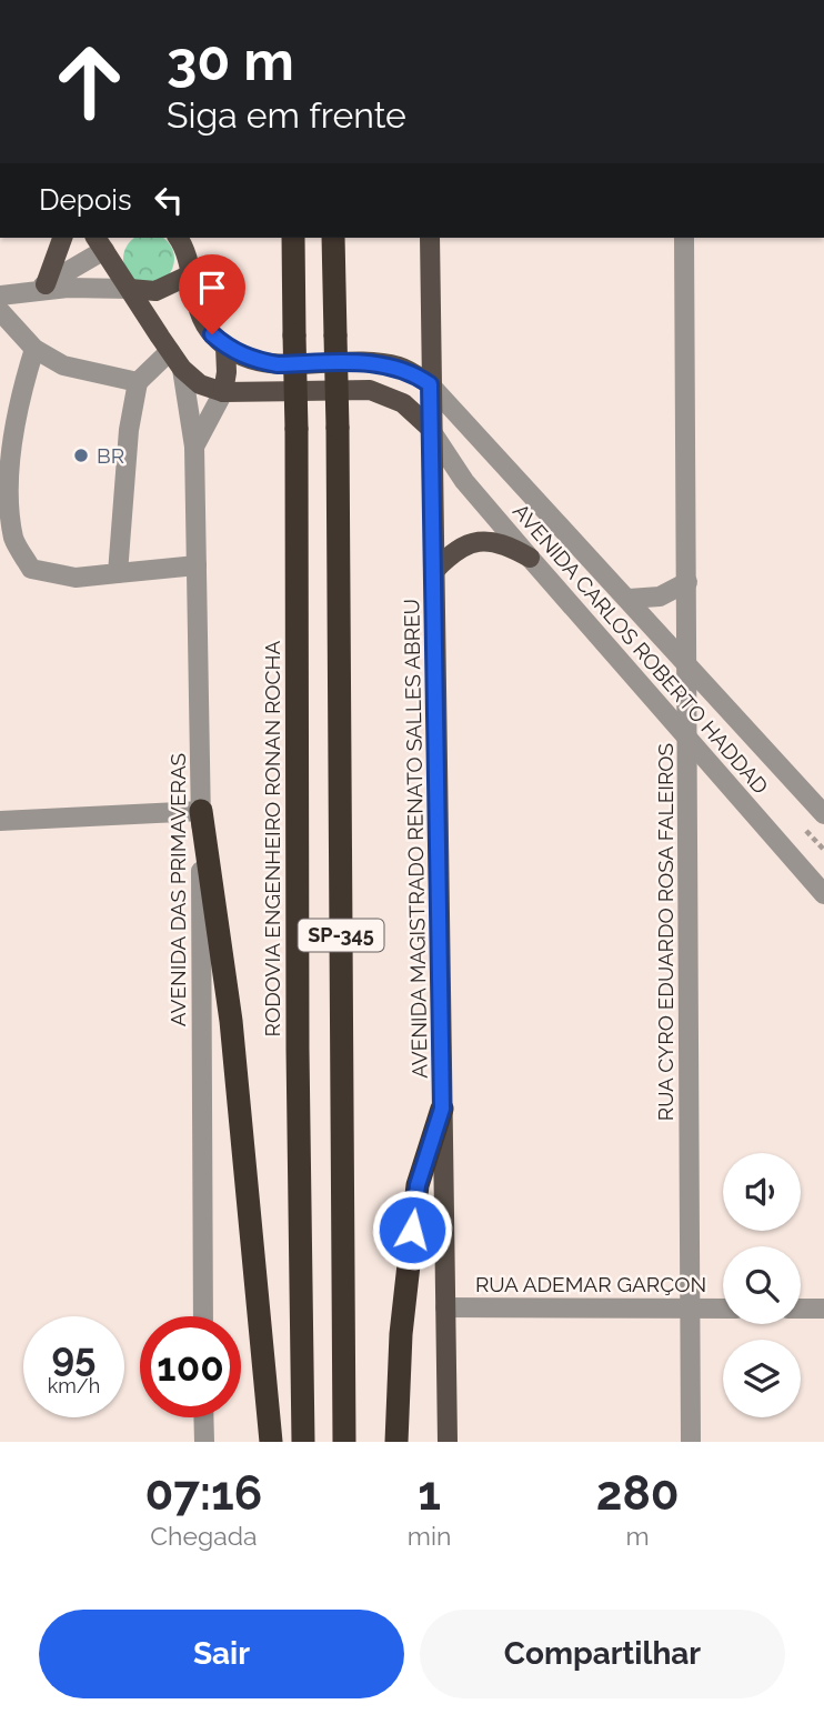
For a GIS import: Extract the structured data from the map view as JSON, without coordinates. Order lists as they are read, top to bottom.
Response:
{
  "streets": {
    "highway": ["RODOVIA ENGENHEIRO RONAN ROCHA", "SP-345"],
    "main road": ["AVENIDA MAGISTRADO RENATO SALLES ABREU"],
    "street": [
      "AVENIDA CARLOS ROBERTO HADDAD",
      "AVENIDA DAS PRIMAVERAS",
      "RUA CYRO EDUARDO ROSA FALEIROS",
      "RUA ADEMAR GARÇON"
    ]
  },
  "crossings": [
    ["AVENIDA CARLOS ROBERTO HADDAD", "AVENIDA MAGISTRADO RENATO SALLES ABREU"],
    ["AVENIDA CARLOS ROBERTO HADDAD", "RUA CYRO EDUARDO ROSA FALEIROS"],
    ["AVENIDA MAGISTRADO RENATO SALLES ABREU", "RUA ADEMAR GARÇON"],
    ["RUA CYRO EDUARDO ROSA FALEIROS", "RUA ADEMAR GARÇON"]
  ],
  "places": ["BR"],
  "page": {
    "turn": ["30 m", "Siga em frente"],
    "then": "Depois",
    "speed": "95 km/h",
    "limit": "100",
    "eta": [
      "07:16",
      "Chegada",
      "1",
      "min",
      "280",
      "m"
    ],
    "buttons": ["Sair", "Compartilhar"]
  }
}
